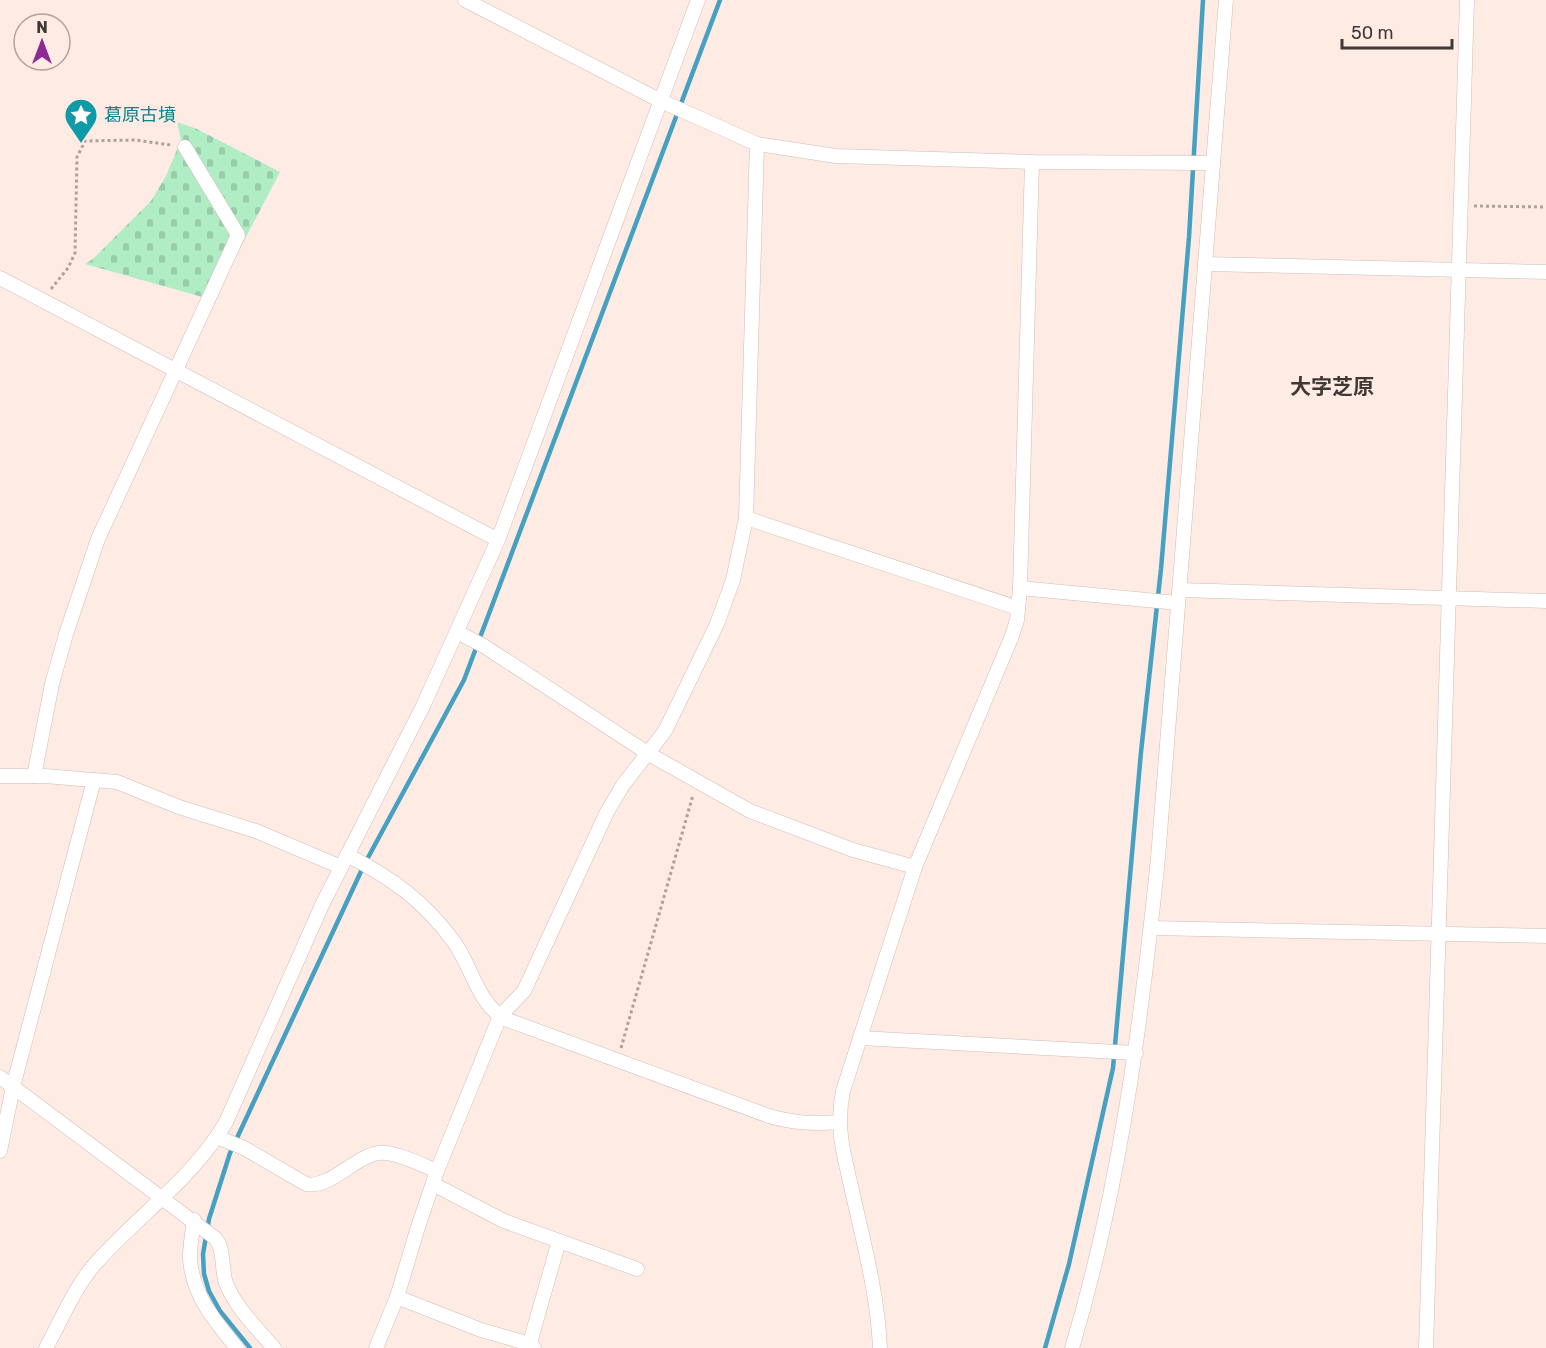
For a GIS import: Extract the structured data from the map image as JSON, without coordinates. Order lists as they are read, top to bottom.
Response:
{
  "districts": ["大字芝原"],
  "places": {
    "place": ["葛原古墳"]
  },
  "scale_bar": "50 m",
  "north": "top"
}
